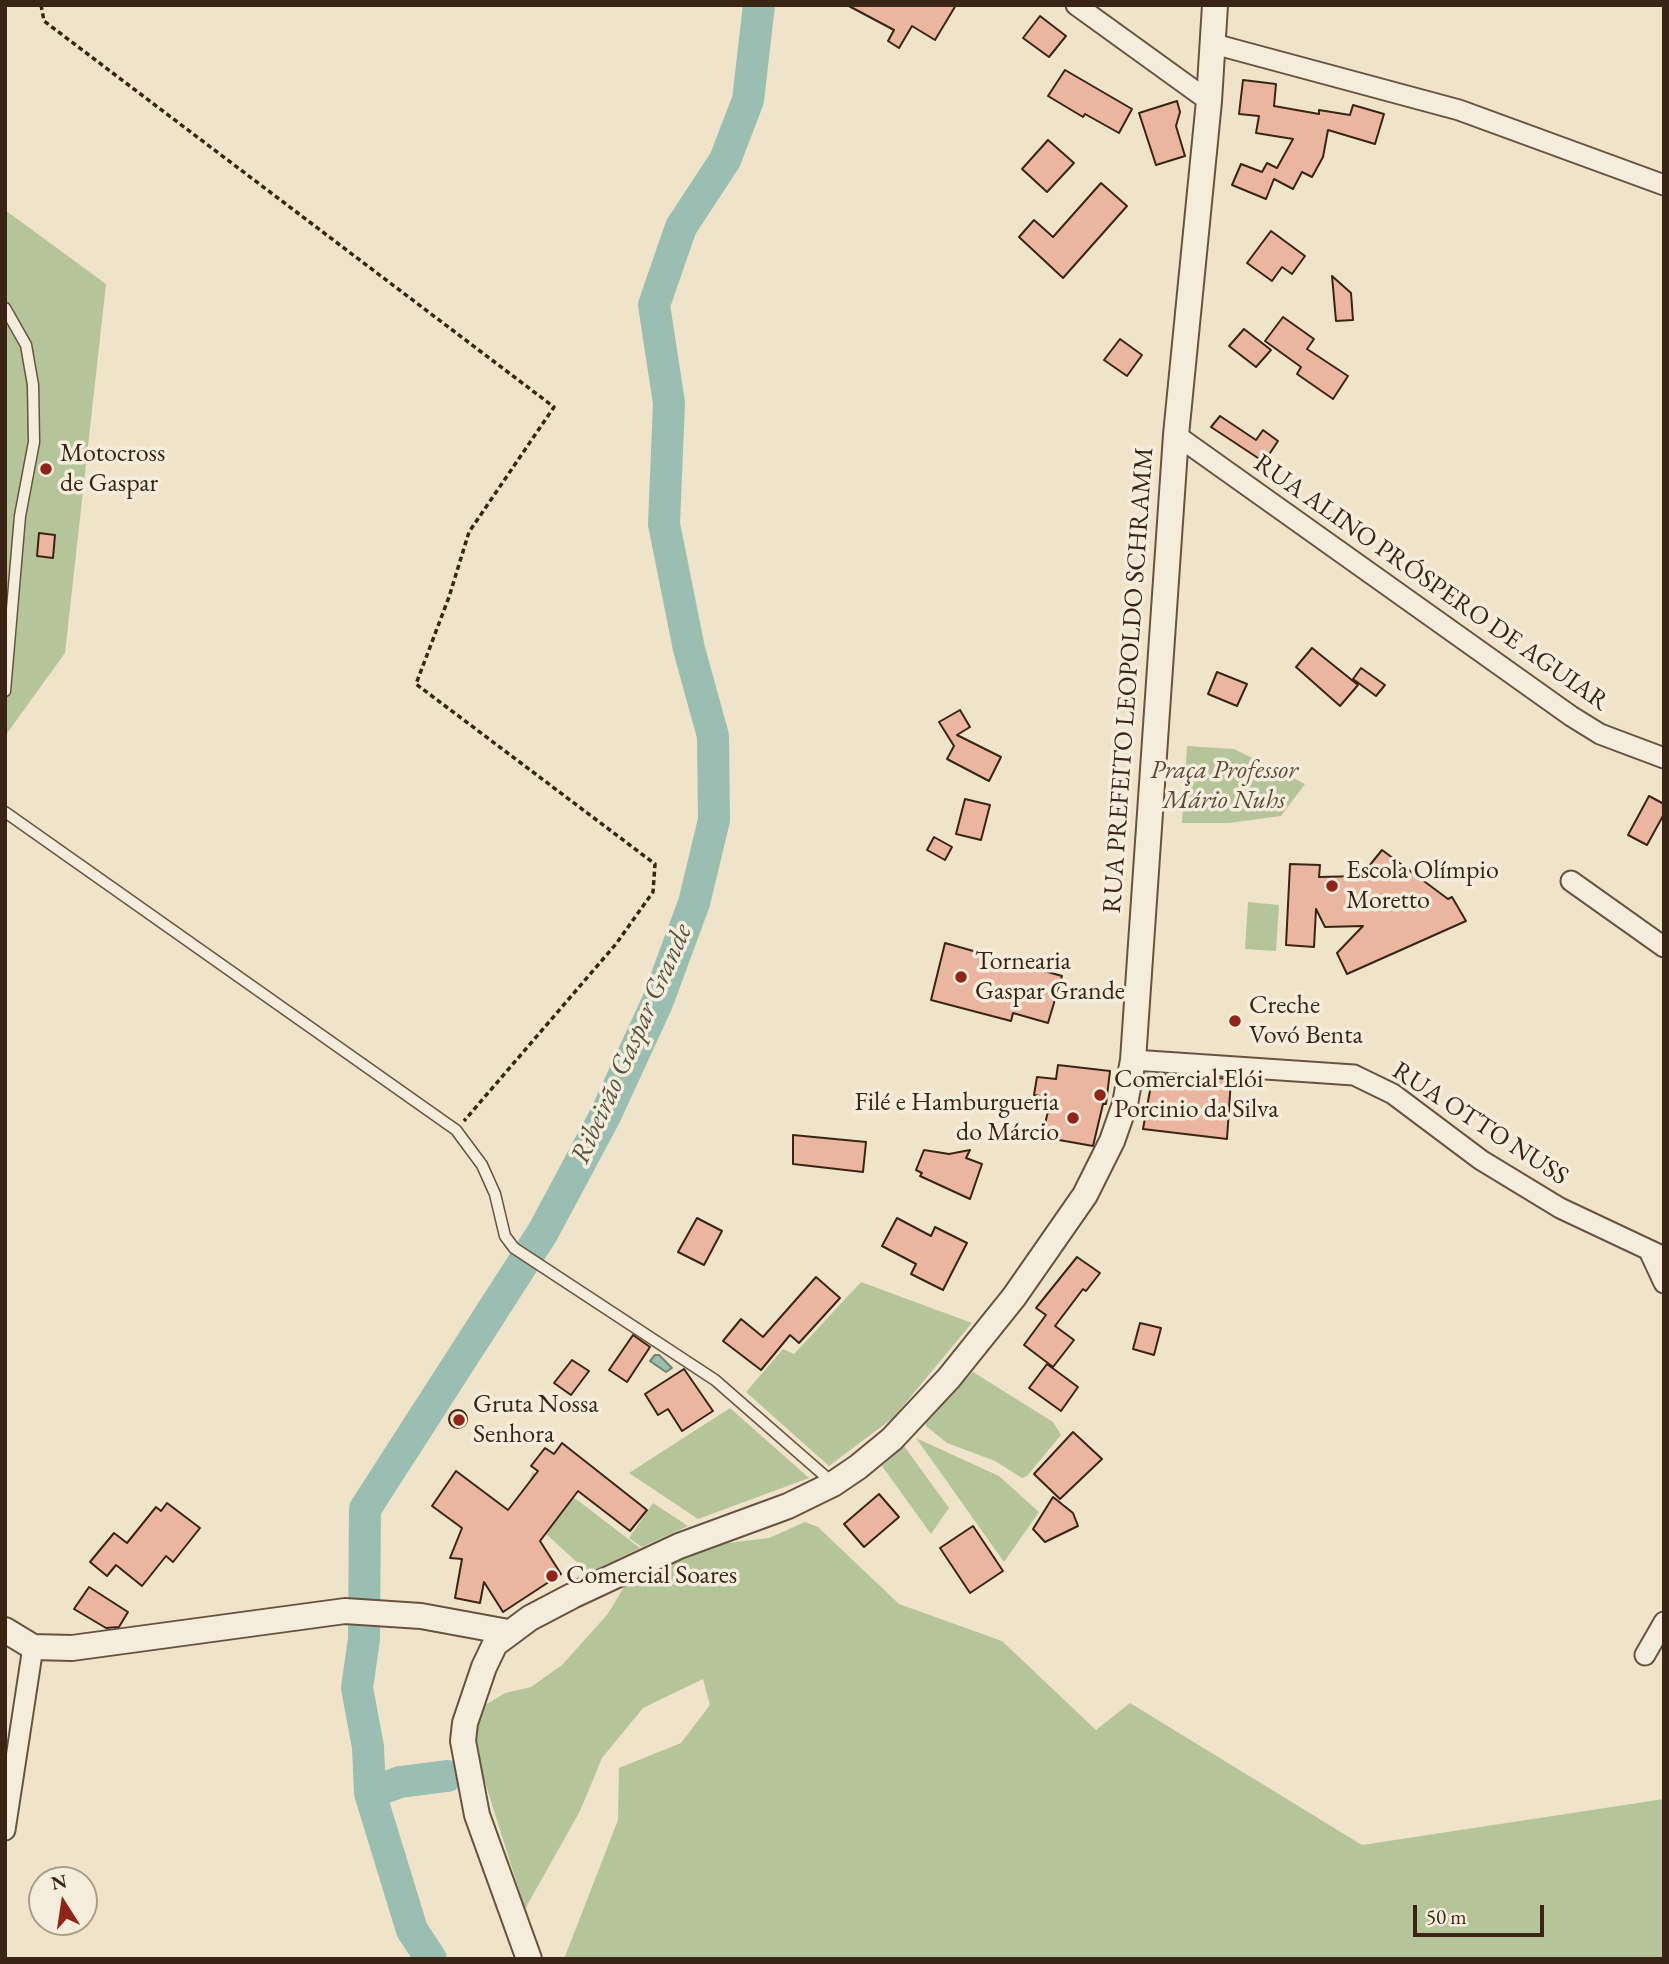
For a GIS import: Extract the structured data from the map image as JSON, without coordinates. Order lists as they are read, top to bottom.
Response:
{
  "streets": {
    "street": ["RUA ALINO PRÓSPERO DE AGUIAR", "RUA PREFEITO LEOPOLDO SCHRAMM", "RUA OTTO NUSS"]
  },
  "crossings": [
    ["RUA ALINO PRÓSPERO DE AGUIAR", "RUA PREFEITO LEOPOLDO SCHRAMM"],
    ["RUA PREFEITO LEOPOLDO SCHRAMM", "RUA OTTO NUSS"]
  ],
  "water": ["Ribeirão Gaspar Grande"],
  "parks": ["Praça Professor Mário Nuhs"],
  "places": [
    "Motocross de Gaspar",
    "Escola Olímpio Moretto",
    "Tornearia Gaspar Grande",
    "Creche Vovó Benta",
    "Comercial Elói Porcinio da Silva",
    "Filé e Hamburgueria do Márcio",
    "Gruta Nossa Senhora",
    "Comercial Soares"
  ],
  "scale_bar": "50 m",
  "north": "top"
}
